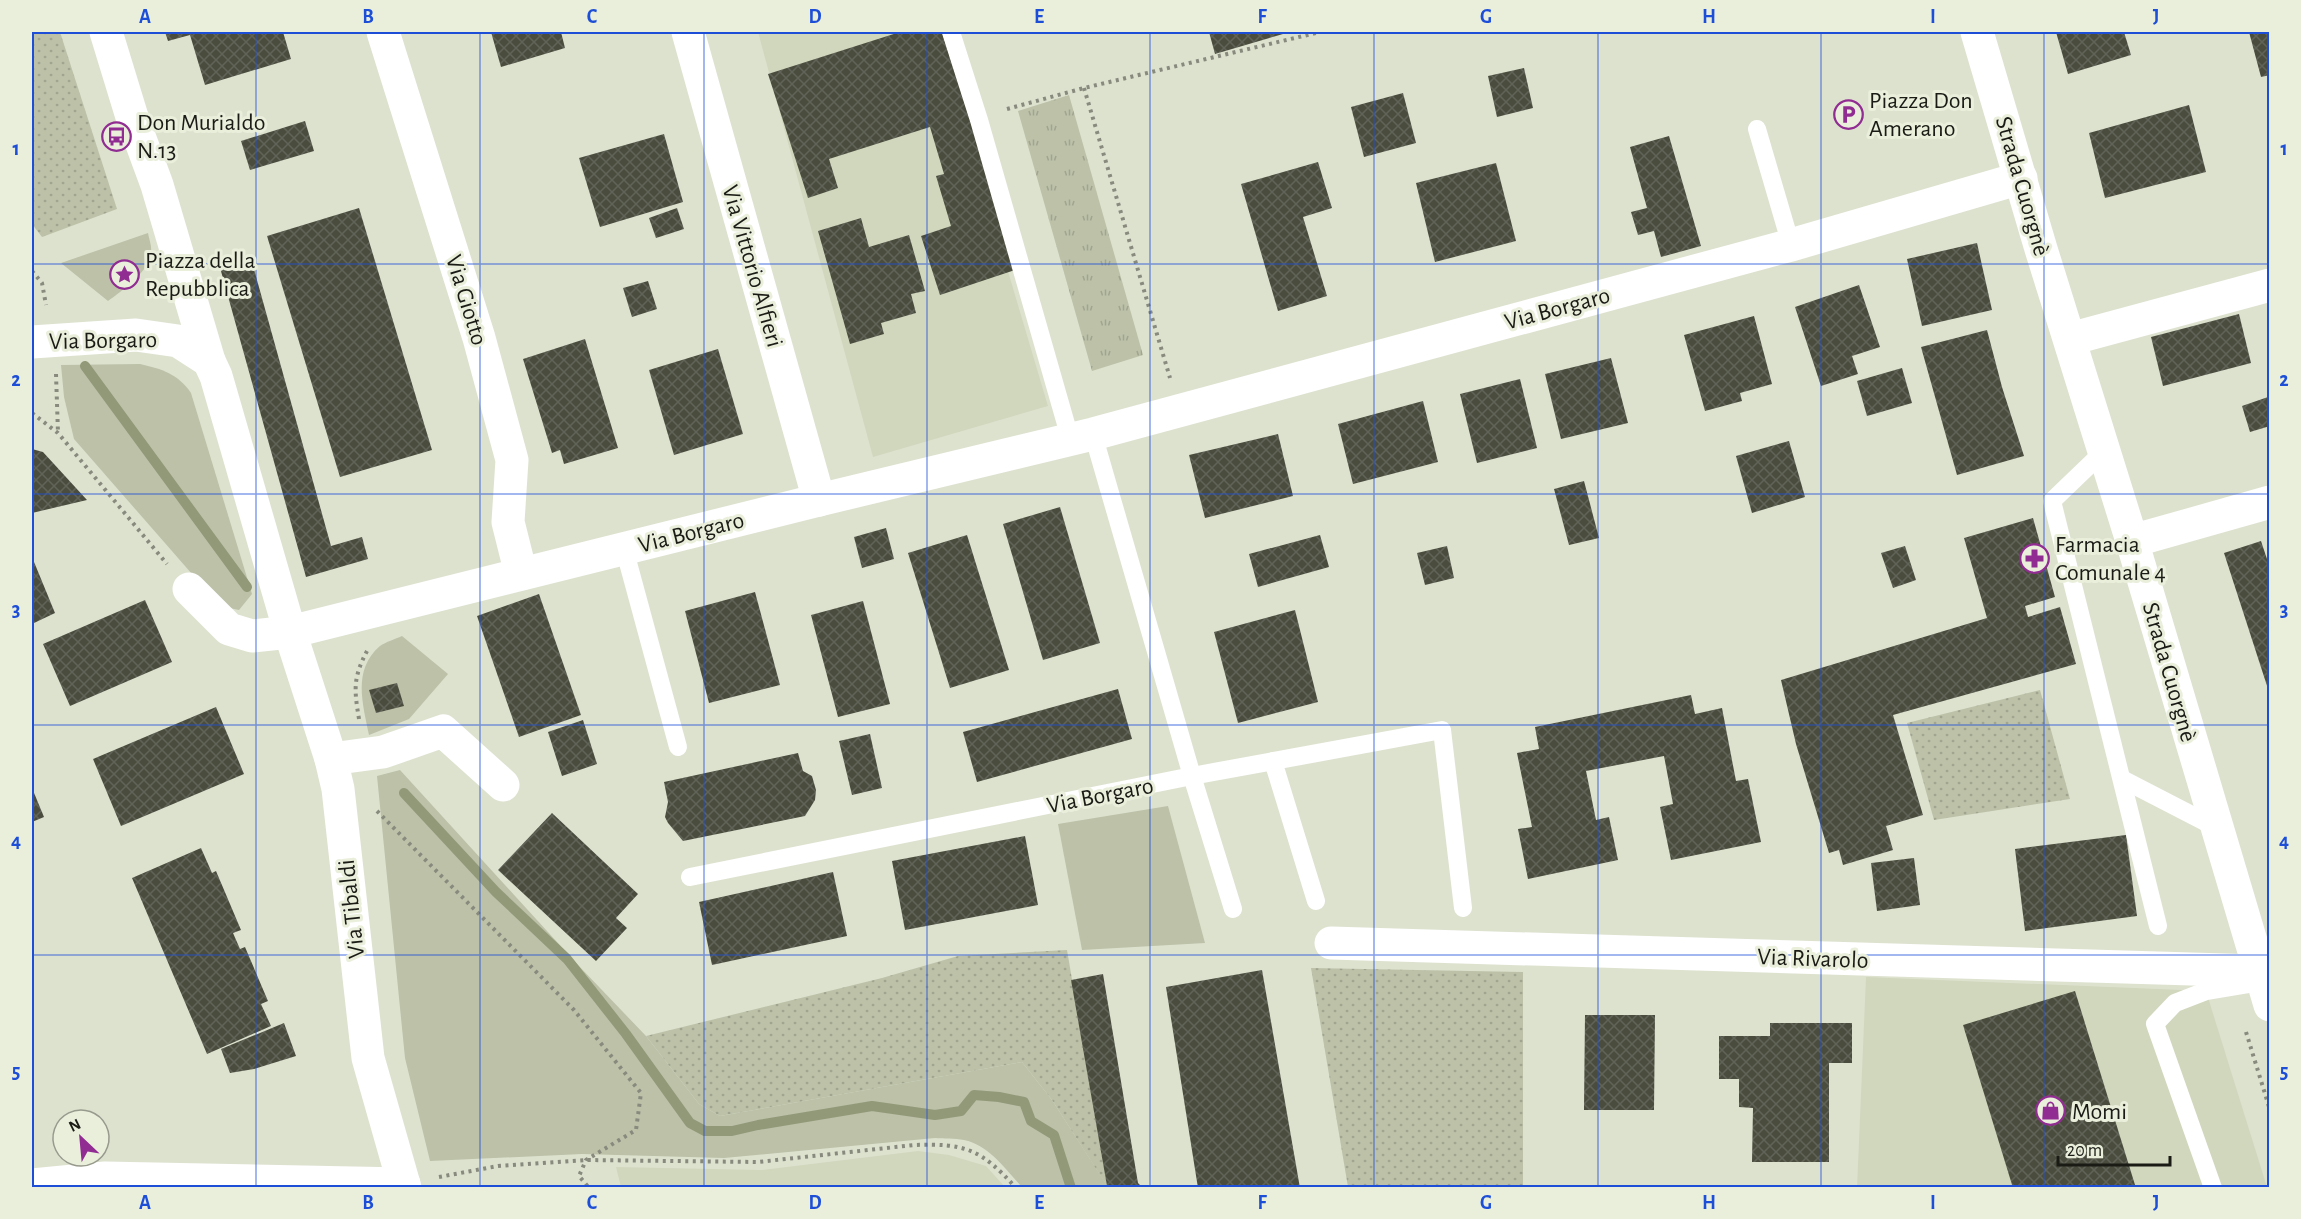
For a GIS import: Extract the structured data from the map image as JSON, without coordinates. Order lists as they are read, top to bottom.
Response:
{
  "streets": {
    "street": [
      "Strada Cuorgnè",
      "Via Vittorio Alfieri",
      "Via Giotto",
      "Via Borgaro",
      "Via Tibaldi",
      "Via Rivarolo"
    ]
  },
  "crossings": [
    ["Strada Cuorgnè", "Via Borgaro"],
    ["Strada Cuorgnè", "Via Rivarolo"],
    ["Via Vittorio Alfieri", "Via Borgaro"],
    ["Via Giotto", "Via Borgaro"],
    ["Via Borgaro", "Via Tibaldi"]
  ],
  "places": {
    "parking": ["Piazza Don Amerano"],
    "bus stop": ["Don Murialdo N.13"],
    "place": ["Piazza della Repubblica"],
    "pharmacy": ["Farmacia Comunale 4"],
    "shop": ["Momi"]
  },
  "scale_bar": "20 m",
  "north": "top left",
  "grid": {
    "columns": [
      "A",
      "B",
      "C",
      "D",
      "E",
      "F",
      "G",
      "H",
      "I",
      "J"
    ],
    "rows": [
      "1",
      "2",
      "3",
      "4",
      "5"
    ]
  }
}
